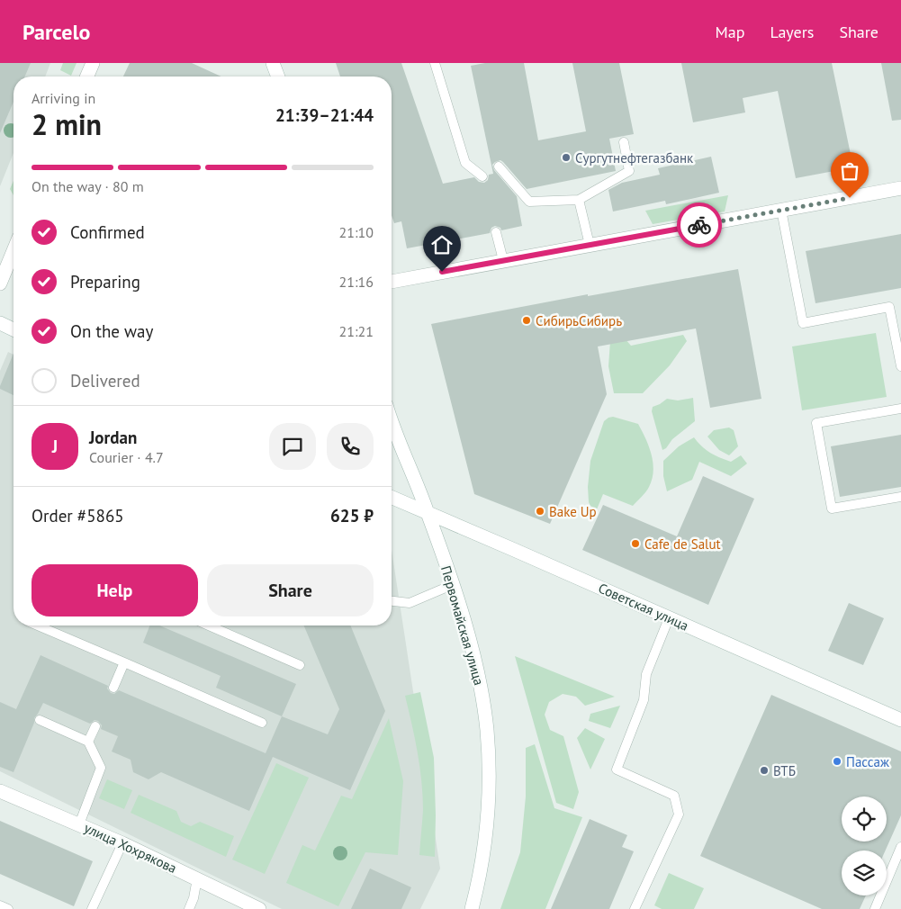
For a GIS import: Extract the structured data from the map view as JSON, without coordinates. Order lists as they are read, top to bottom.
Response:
{
  "streets": {
    "street": ["Советская улица", "Первомайская улица", "улица Хохрякова"]
  },
  "crossings": [
    ["Советская улица", "Первомайская улица"]
  ],
  "places": [
    "Сургутнефтегазбанк",
    "СибирьСибирь",
    "Bake Up",
    "Cafe de Salut",
    "Пассаж",
    "ВТБ"
  ],
  "page": {
    "header": "Parcelo",
    "nav": ["Map", "Layers", "Share"],
    "heading": ["2 min", "Arriving in", "21:39–21:44"],
    "panel": [
      "Jordan",
      "Courier · 4.7",
      "Order #5865",
      "625 ₽"
    ],
    "bar": "On the way · 80 m",
    "list": [
      ["Confirmed", "21:10"],
      ["Preparing", "21:16"],
      ["On the way", "21:21"],
      "Delivered"
    ],
    "round": "J",
    "buttons": ["Help", "Share"]
  }
}
